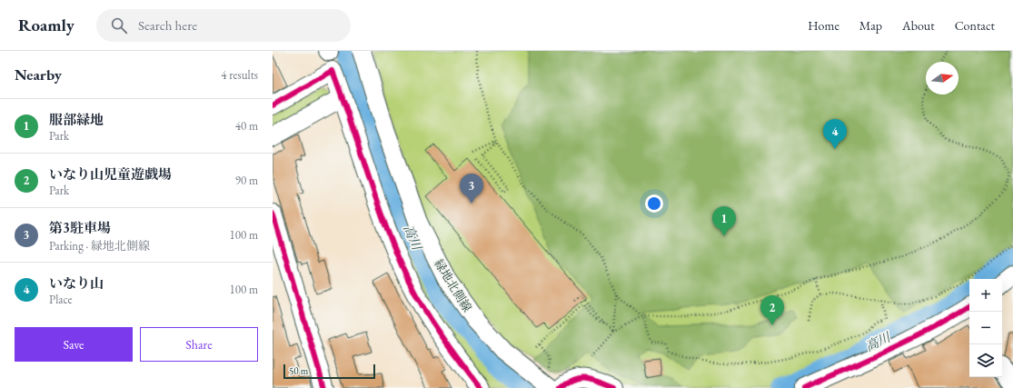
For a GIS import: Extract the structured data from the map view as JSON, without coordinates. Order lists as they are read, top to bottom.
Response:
{
  "streets": {
    "street": ["緑地北側線"]
  },
  "water": ["高川"],
  "scale_bar": "50 m",
  "north": "right",
  "page": {
    "header": "Roamly",
    "search": "Search here",
    "nav": [
      "Home",
      "Map",
      "About",
      "Contact"
    ],
    "heading": ["Nearby", "4 results"],
    "list": [
      {
        "mark": "1",
        "name": "服部緑地",
        "note": "Park",
        "value": "40 m"
      },
      {
        "mark": "2",
        "name": "いなり山児童遊戯場",
        "note": "Park",
        "value": "90 m"
      },
      {
        "mark": "3",
        "name": "第3駐車場",
        "note": "Parking · 緑地北側線",
        "value": "100 m"
      },
      {
        "mark": "4",
        "name": "いなり山",
        "note": "Place",
        "value": "100 m"
      }
    ],
    "pins": [
      "4",
      "3",
      "1",
      "2"
    ],
    "map_buttons": ["+", "−"],
    "buttons": ["Save", "Share"],
    "scale": "50 m"
  }
}
